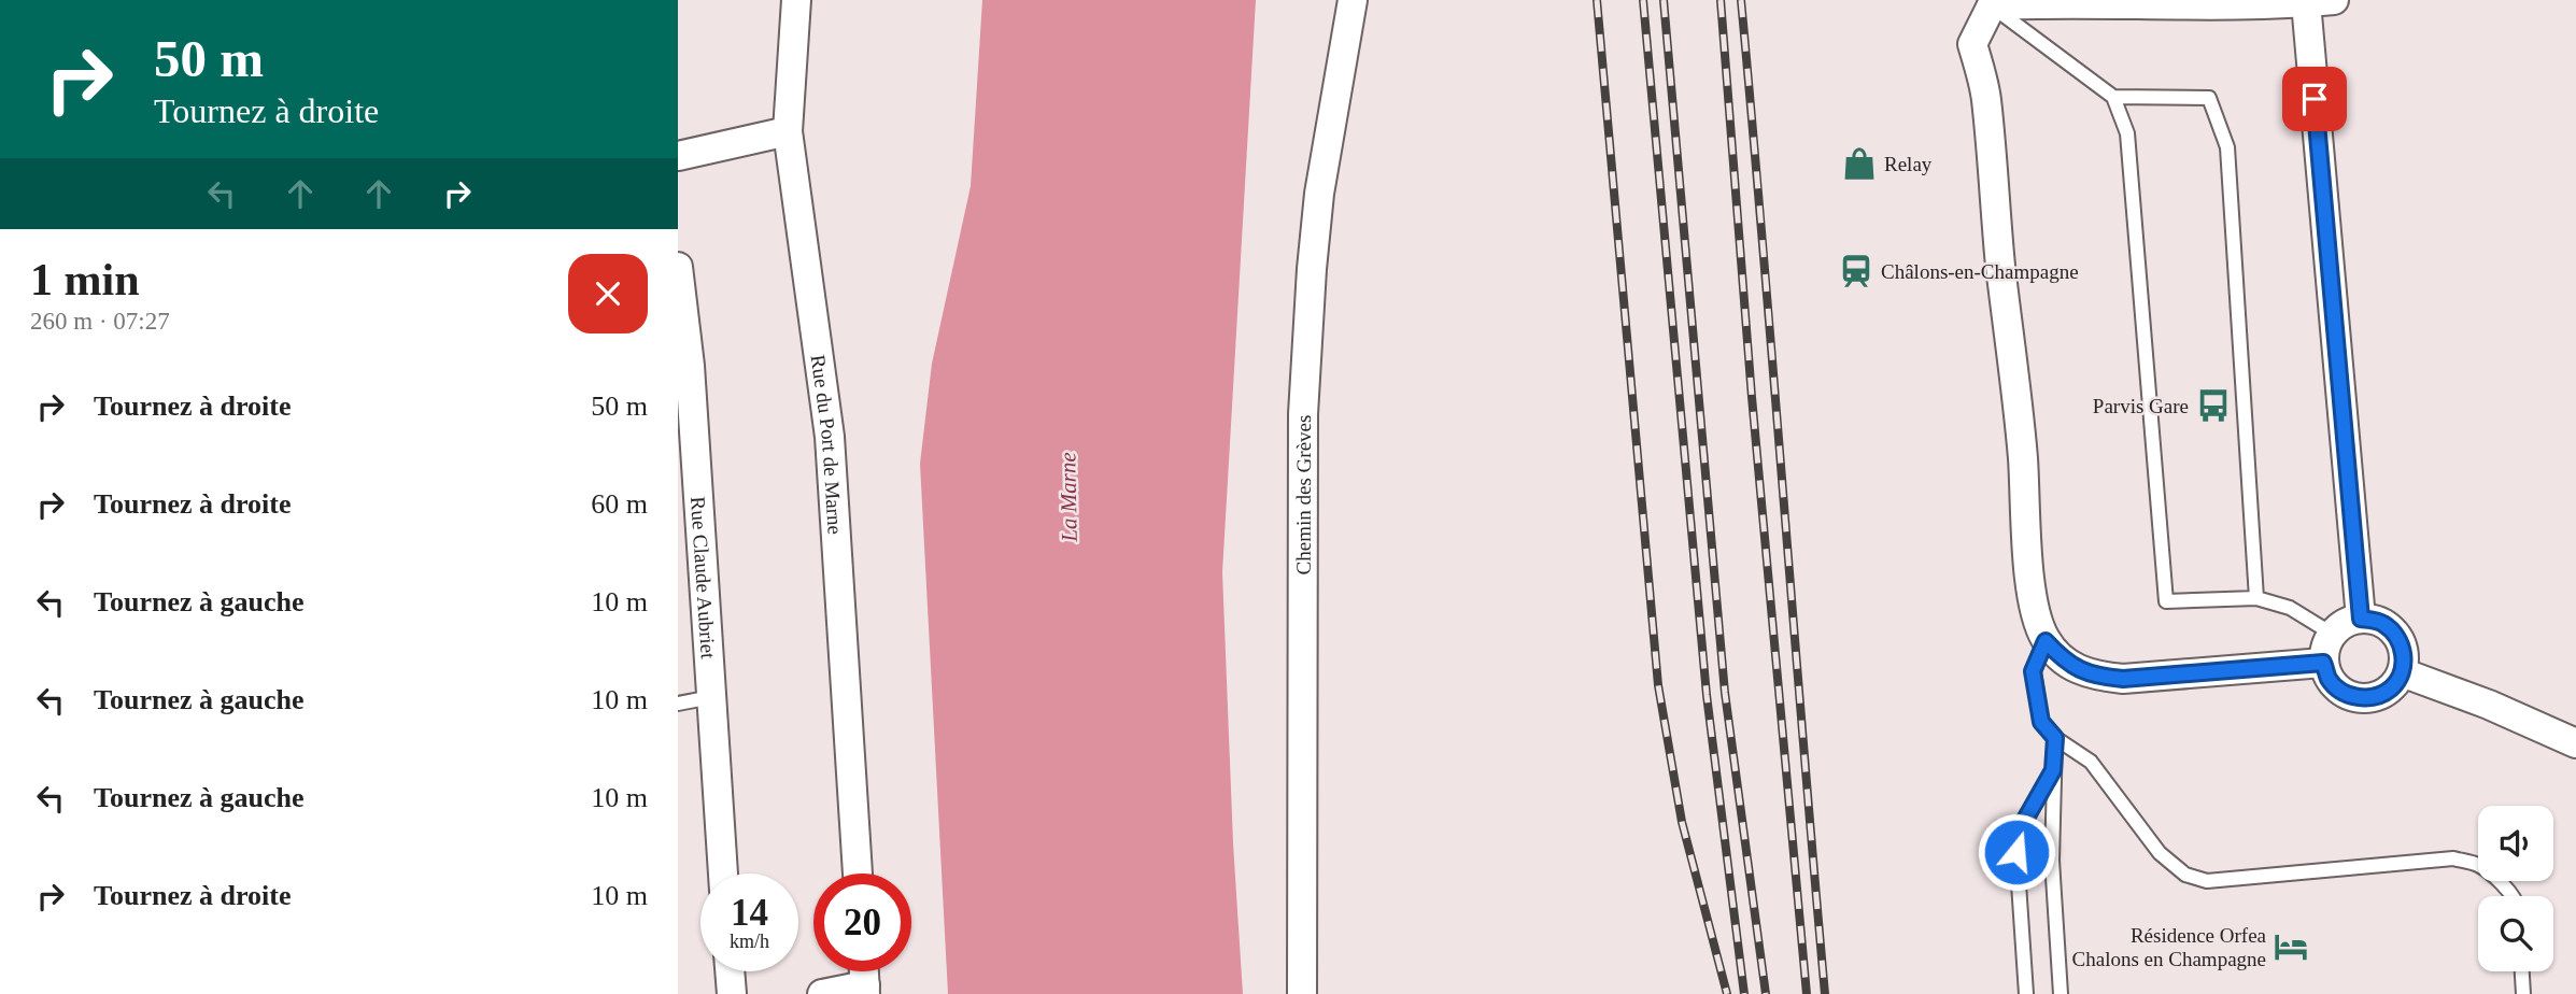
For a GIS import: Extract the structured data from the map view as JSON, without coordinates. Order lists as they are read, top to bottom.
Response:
{
  "streets": {
    "street": ["Rue du Port de Marne", "Chemin des Grèves", "Rue Claude Aubriet"]
  },
  "water": ["La Marne"],
  "places": {
    "shop": ["Relay"],
    "station": ["Châlons-en-Champagne"],
    "bus stop": ["Parvis Gare"],
    "hotel": ["Résidence Orfea Chalons en Champagne"]
  },
  "page": {
    "turn": ["50 m", "Tournez à droite"],
    "heading": ["1 min", "260 m · 07:27"],
    "list": [
      {
        "name": "Tournez à droite",
        "value": "50 m"
      },
      {
        "name": "Tournez à droite",
        "value": "60 m"
      },
      {
        "name": "Tournez à gauche",
        "value": "10 m"
      },
      {
        "name": "Tournez à gauche",
        "value": "10 m"
      },
      {
        "name": "Tournez à gauche",
        "value": "10 m"
      },
      {
        "name": "Tournez à droite",
        "value": "10 m"
      }
    ],
    "speed": "14 km/h",
    "limit": "20"
  }
}
